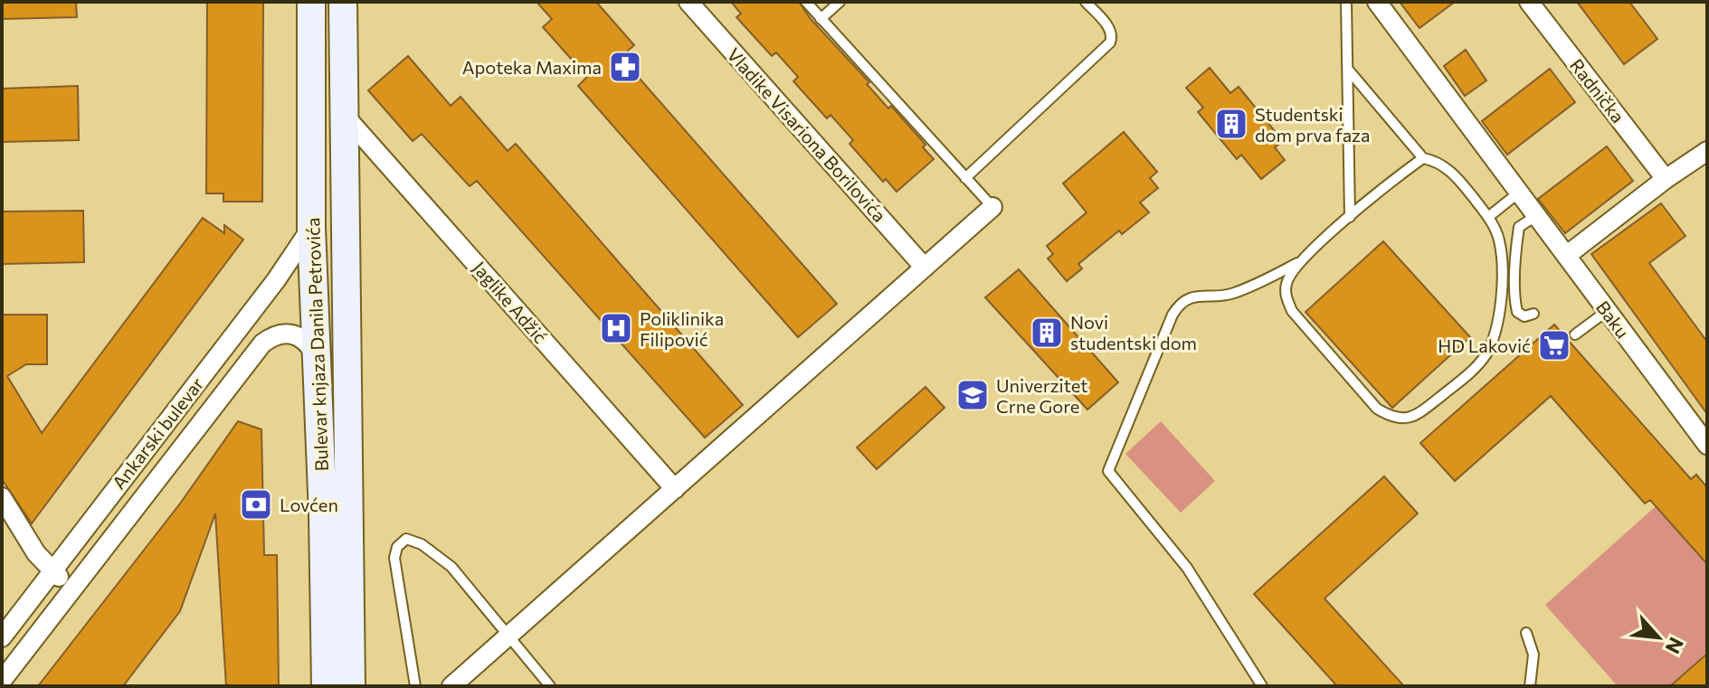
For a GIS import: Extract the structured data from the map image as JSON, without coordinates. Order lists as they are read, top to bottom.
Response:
{
  "streets": {
    "main road": ["Bulevar knjaza Danila Petrovića"],
    "street": [
      "Radnička",
      "Vladike Visariona Borilovića",
      "Jaglike Adžić",
      "Baku",
      "Ankarski bulevar"
    ]
  },
  "crossings": [
    ["Jaglike Adžić", "Bulevar knjaza Danila Petrovića"],
    ["Bulevar knjaza Danila Petrovića", "Ankarski bulevar"]
  ],
  "places": {
    "pharmacy": ["Apoteka Maxima"],
    "building": ["Studentski dom prva faza", "Novi studentski dom"],
    "hospital": ["Poliklinika Filipović"],
    "supermarket": ["HD Laković"],
    "school or university": ["Univerzitet Crne Gore"],
    "bank": ["Lovćen"]
  },
  "north": "bottom right"
}
